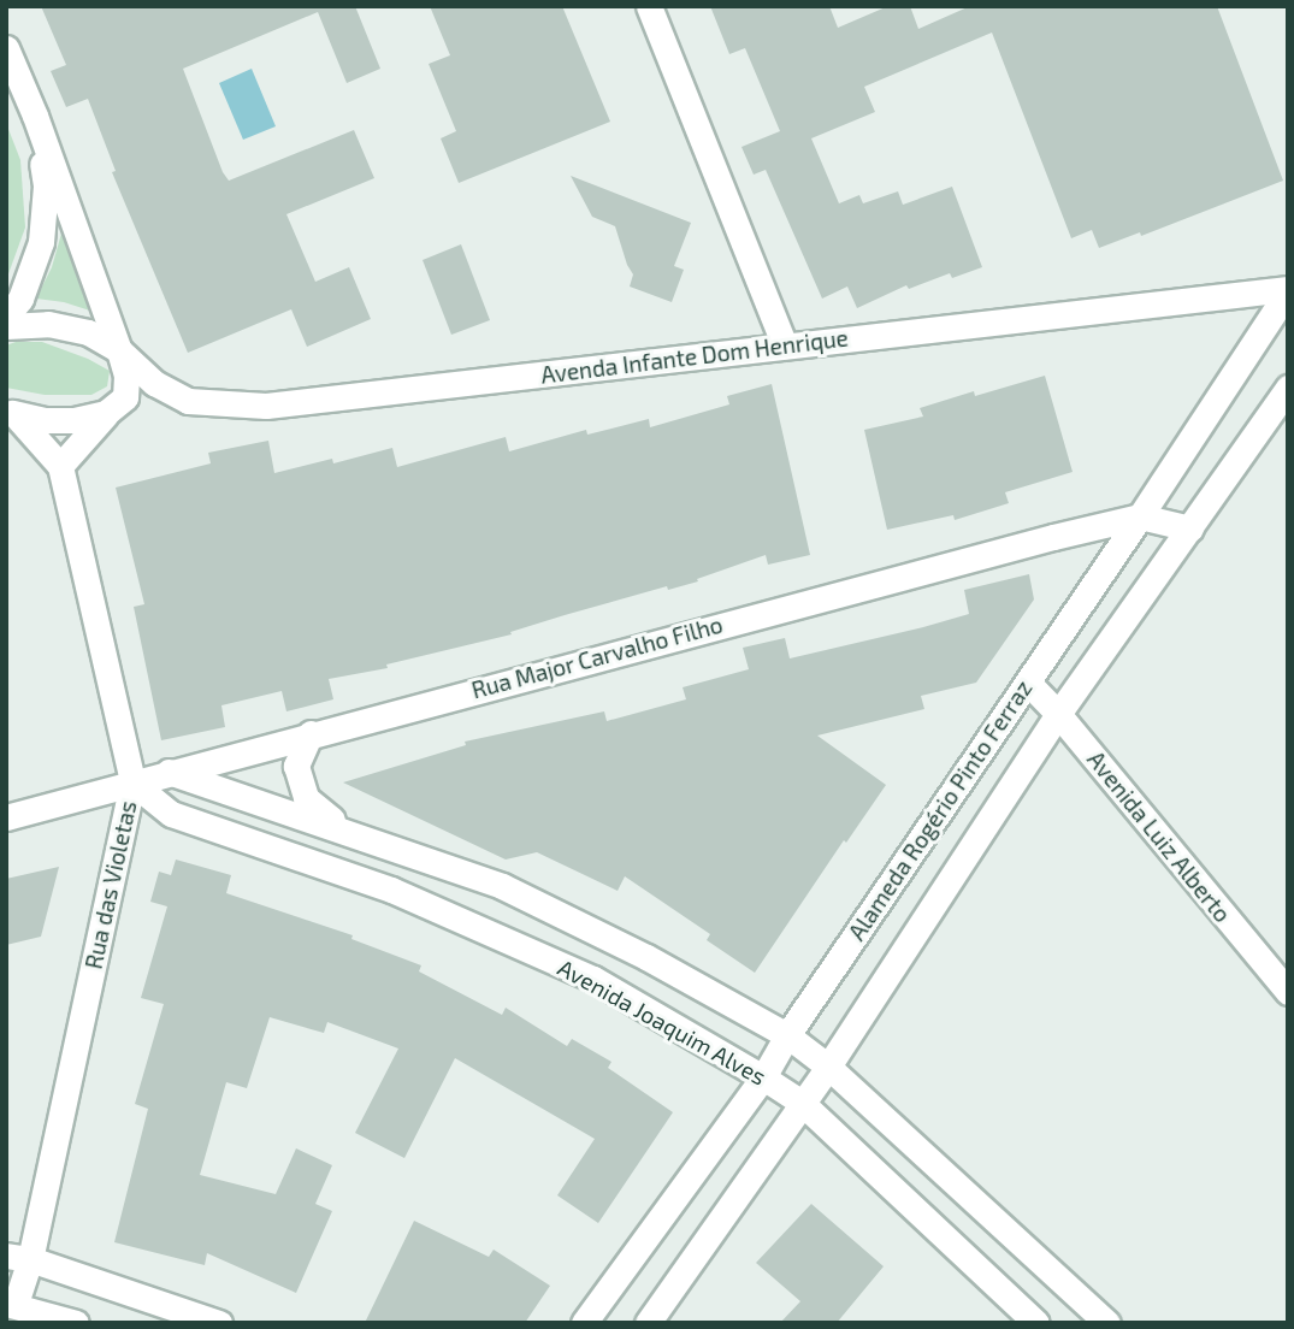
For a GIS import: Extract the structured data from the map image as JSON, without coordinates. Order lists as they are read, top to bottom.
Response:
{
  "streets": {
    "street": [
      "Avenda Infante Dom Henrique",
      "Rua Major Carvalho Filho",
      "Alameda Rogério Pinto Ferraz",
      "Avenida Luiz Alberto",
      "Rua das Violetas",
      "Avenida Joaquim Alves"
    ]
  },
  "crossings": [
    ["Avenda Infante Dom Henrique", "Alameda Rogério Pinto Ferraz"],
    ["Rua Major Carvalho Filho", "Alameda Rogério Pinto Ferraz"],
    ["Rua Major Carvalho Filho", "Rua das Violetas"],
    ["Rua Major Carvalho Filho", "Avenida Joaquim Alves"],
    ["Alameda Rogério Pinto Ferraz", "Avenida Luiz Alberto"],
    ["Alameda Rogério Pinto Ferraz", "Avenida Joaquim Alves"],
    ["Rua das Violetas", "Avenida Joaquim Alves"]
  ]
}
